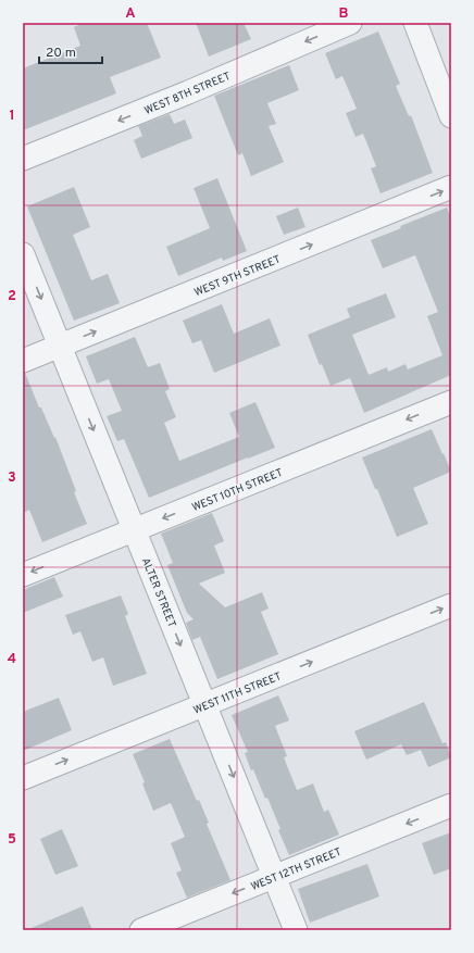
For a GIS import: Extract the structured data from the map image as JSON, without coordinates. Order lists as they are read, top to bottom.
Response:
{
  "streets": {
    "street": [
      "WEST 8TH STREET",
      "WEST 9TH STREET",
      "WEST 10TH STREET",
      "ALTER STREET",
      "WEST 11TH STREET",
      "WEST 12TH STREET"
    ]
  },
  "crossings": [
    ["WEST 9TH STREET", "ALTER STREET"],
    ["WEST 10TH STREET", "ALTER STREET"],
    ["ALTER STREET", "WEST 11TH STREET"],
    ["ALTER STREET", "WEST 12TH STREET"]
  ],
  "one_way": [
    "WEST 8TH STREET",
    "WEST 9TH STREET",
    "WEST 10TH STREET",
    "ALTER STREET",
    "WEST 11TH STREET",
    "WEST 12TH STREET"
  ],
  "scale_bar": "20 m",
  "grid": {
    "columns": ["A", "B"],
    "rows": [
      "1",
      "2",
      "3",
      "4",
      "5"
    ]
  }
}
